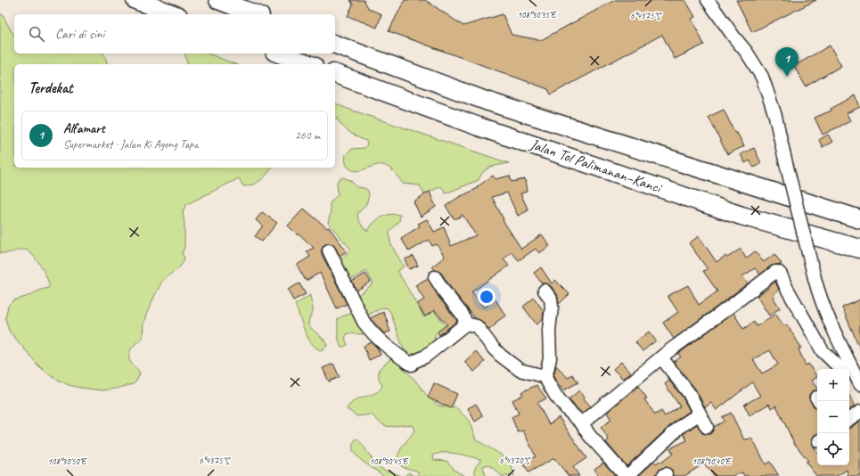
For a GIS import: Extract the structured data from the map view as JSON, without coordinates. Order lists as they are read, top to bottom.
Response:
{
  "streets": {
    "highway": ["Jalan Tol Palimanan–Kanci"]
  },
  "page": {
    "search": "Cari di sini",
    "pins": "1",
    "heading": "Terdekat",
    "list": [
      {
        "mark": "1",
        "name": "Alfamart",
        "note": "Supermarket · Jalan Ki Ageng Tapa",
        "value": "260 m"
      }
    ],
    "map_buttons": ["+", "−"]
  },
  "coordinates": [
    "108°30'35\"E",
    "6°43'25\"S",
    "6°43'20\"S",
    "108°30'50\"E",
    "108°30'45\"E",
    "108°30'40\"E"
  ]
}
